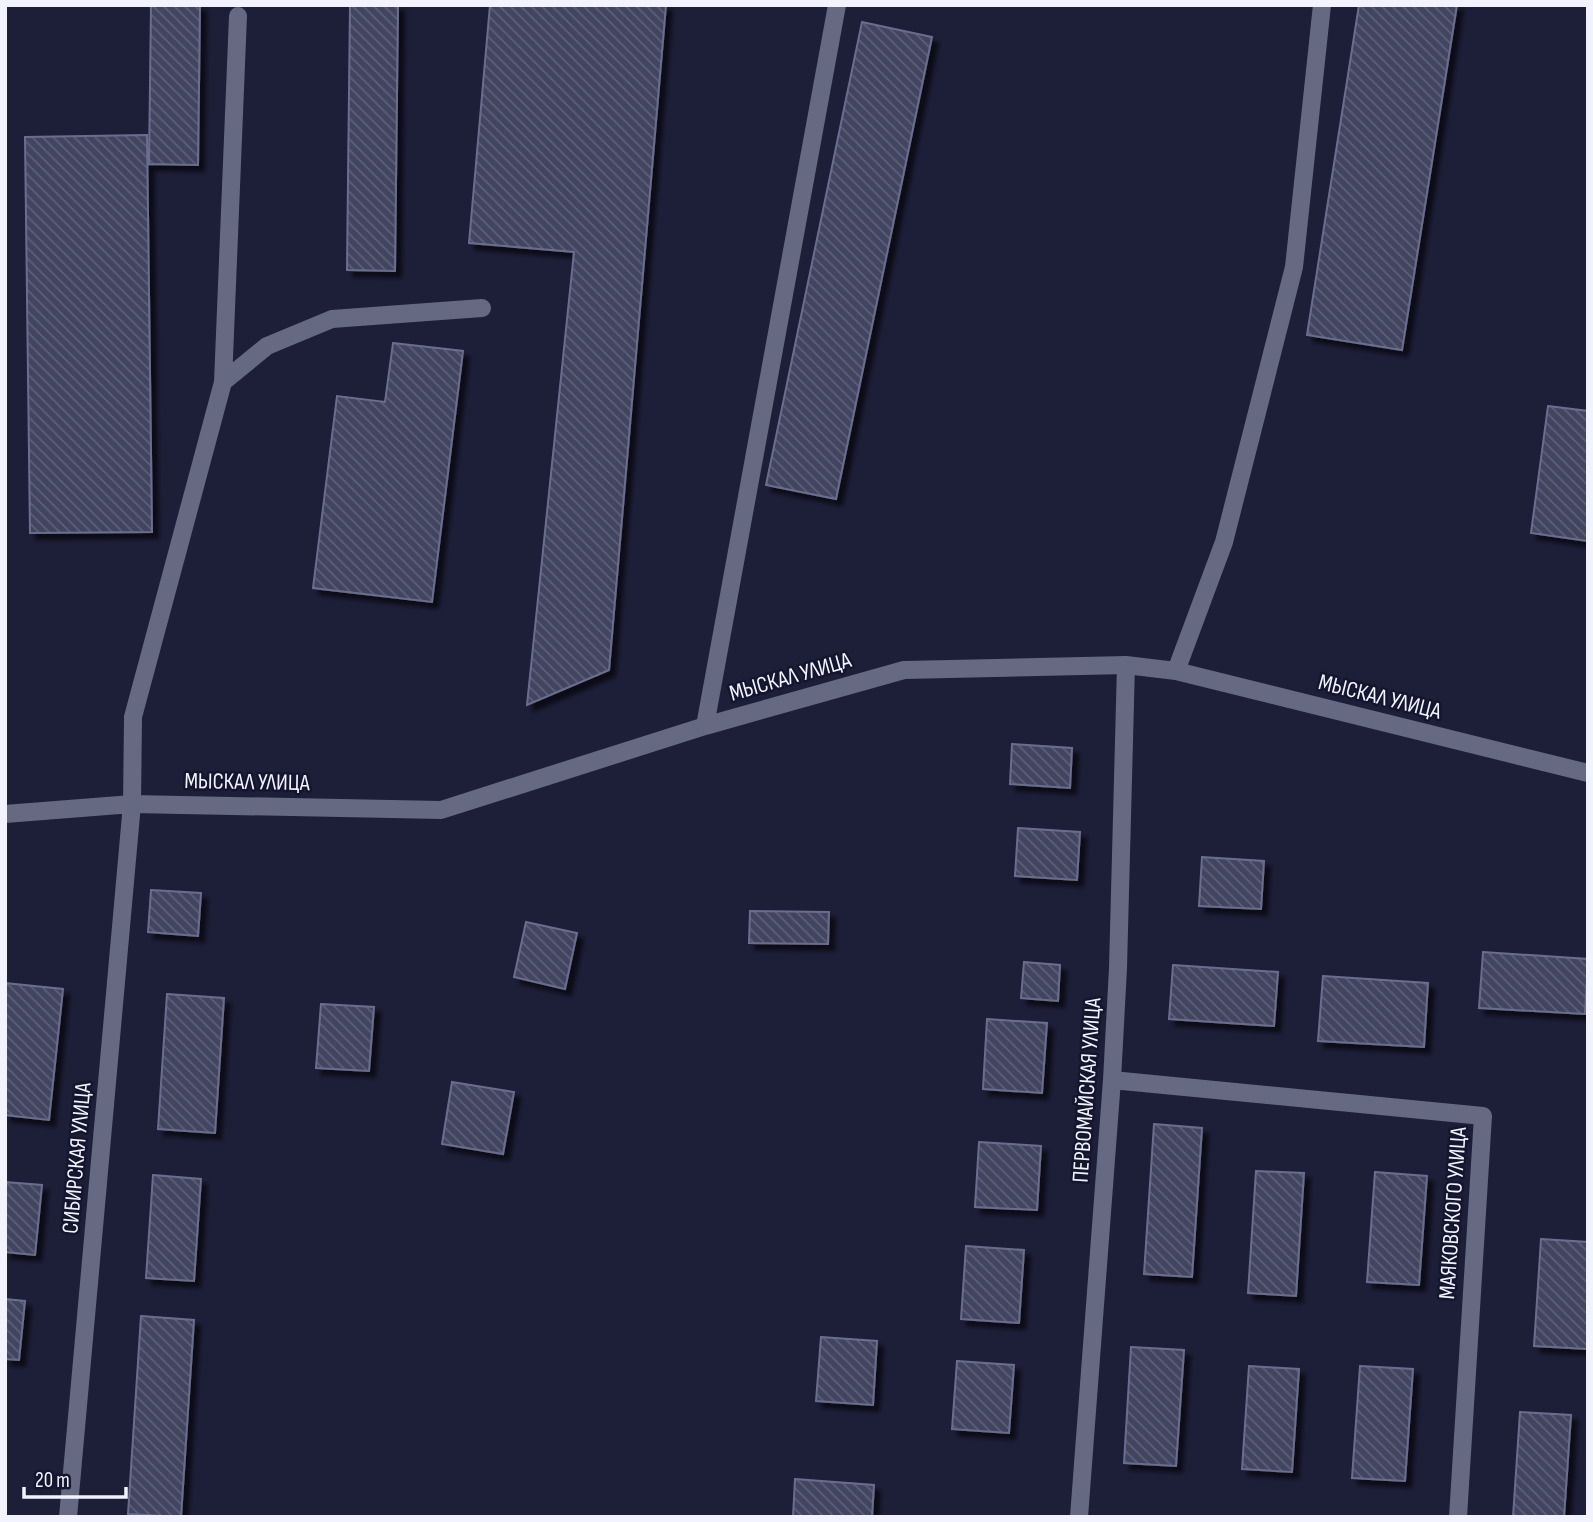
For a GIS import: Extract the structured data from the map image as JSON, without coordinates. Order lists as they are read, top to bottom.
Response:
{
  "streets": {
    "street": [
      "МЫСКАЛ УЛИЦА",
      "ПЕРВОМАЙСКАЯ УЛИЦА",
      "СИБИРСКАЯ УЛИЦА",
      "МАЯКОВСКОГО УЛИЦА"
    ]
  },
  "crossings": [
    ["МЫСКАЛ УЛИЦА", "ПЕРВОМАЙСКАЯ УЛИЦА"],
    ["МЫСКАЛ УЛИЦА", "СИБИРСКАЯ УЛИЦА"],
    ["ПЕРВОМАЙСКАЯ УЛИЦА", "МАЯКОВСКОГО УЛИЦА"]
  ],
  "scale_bar": "20 m"
}
